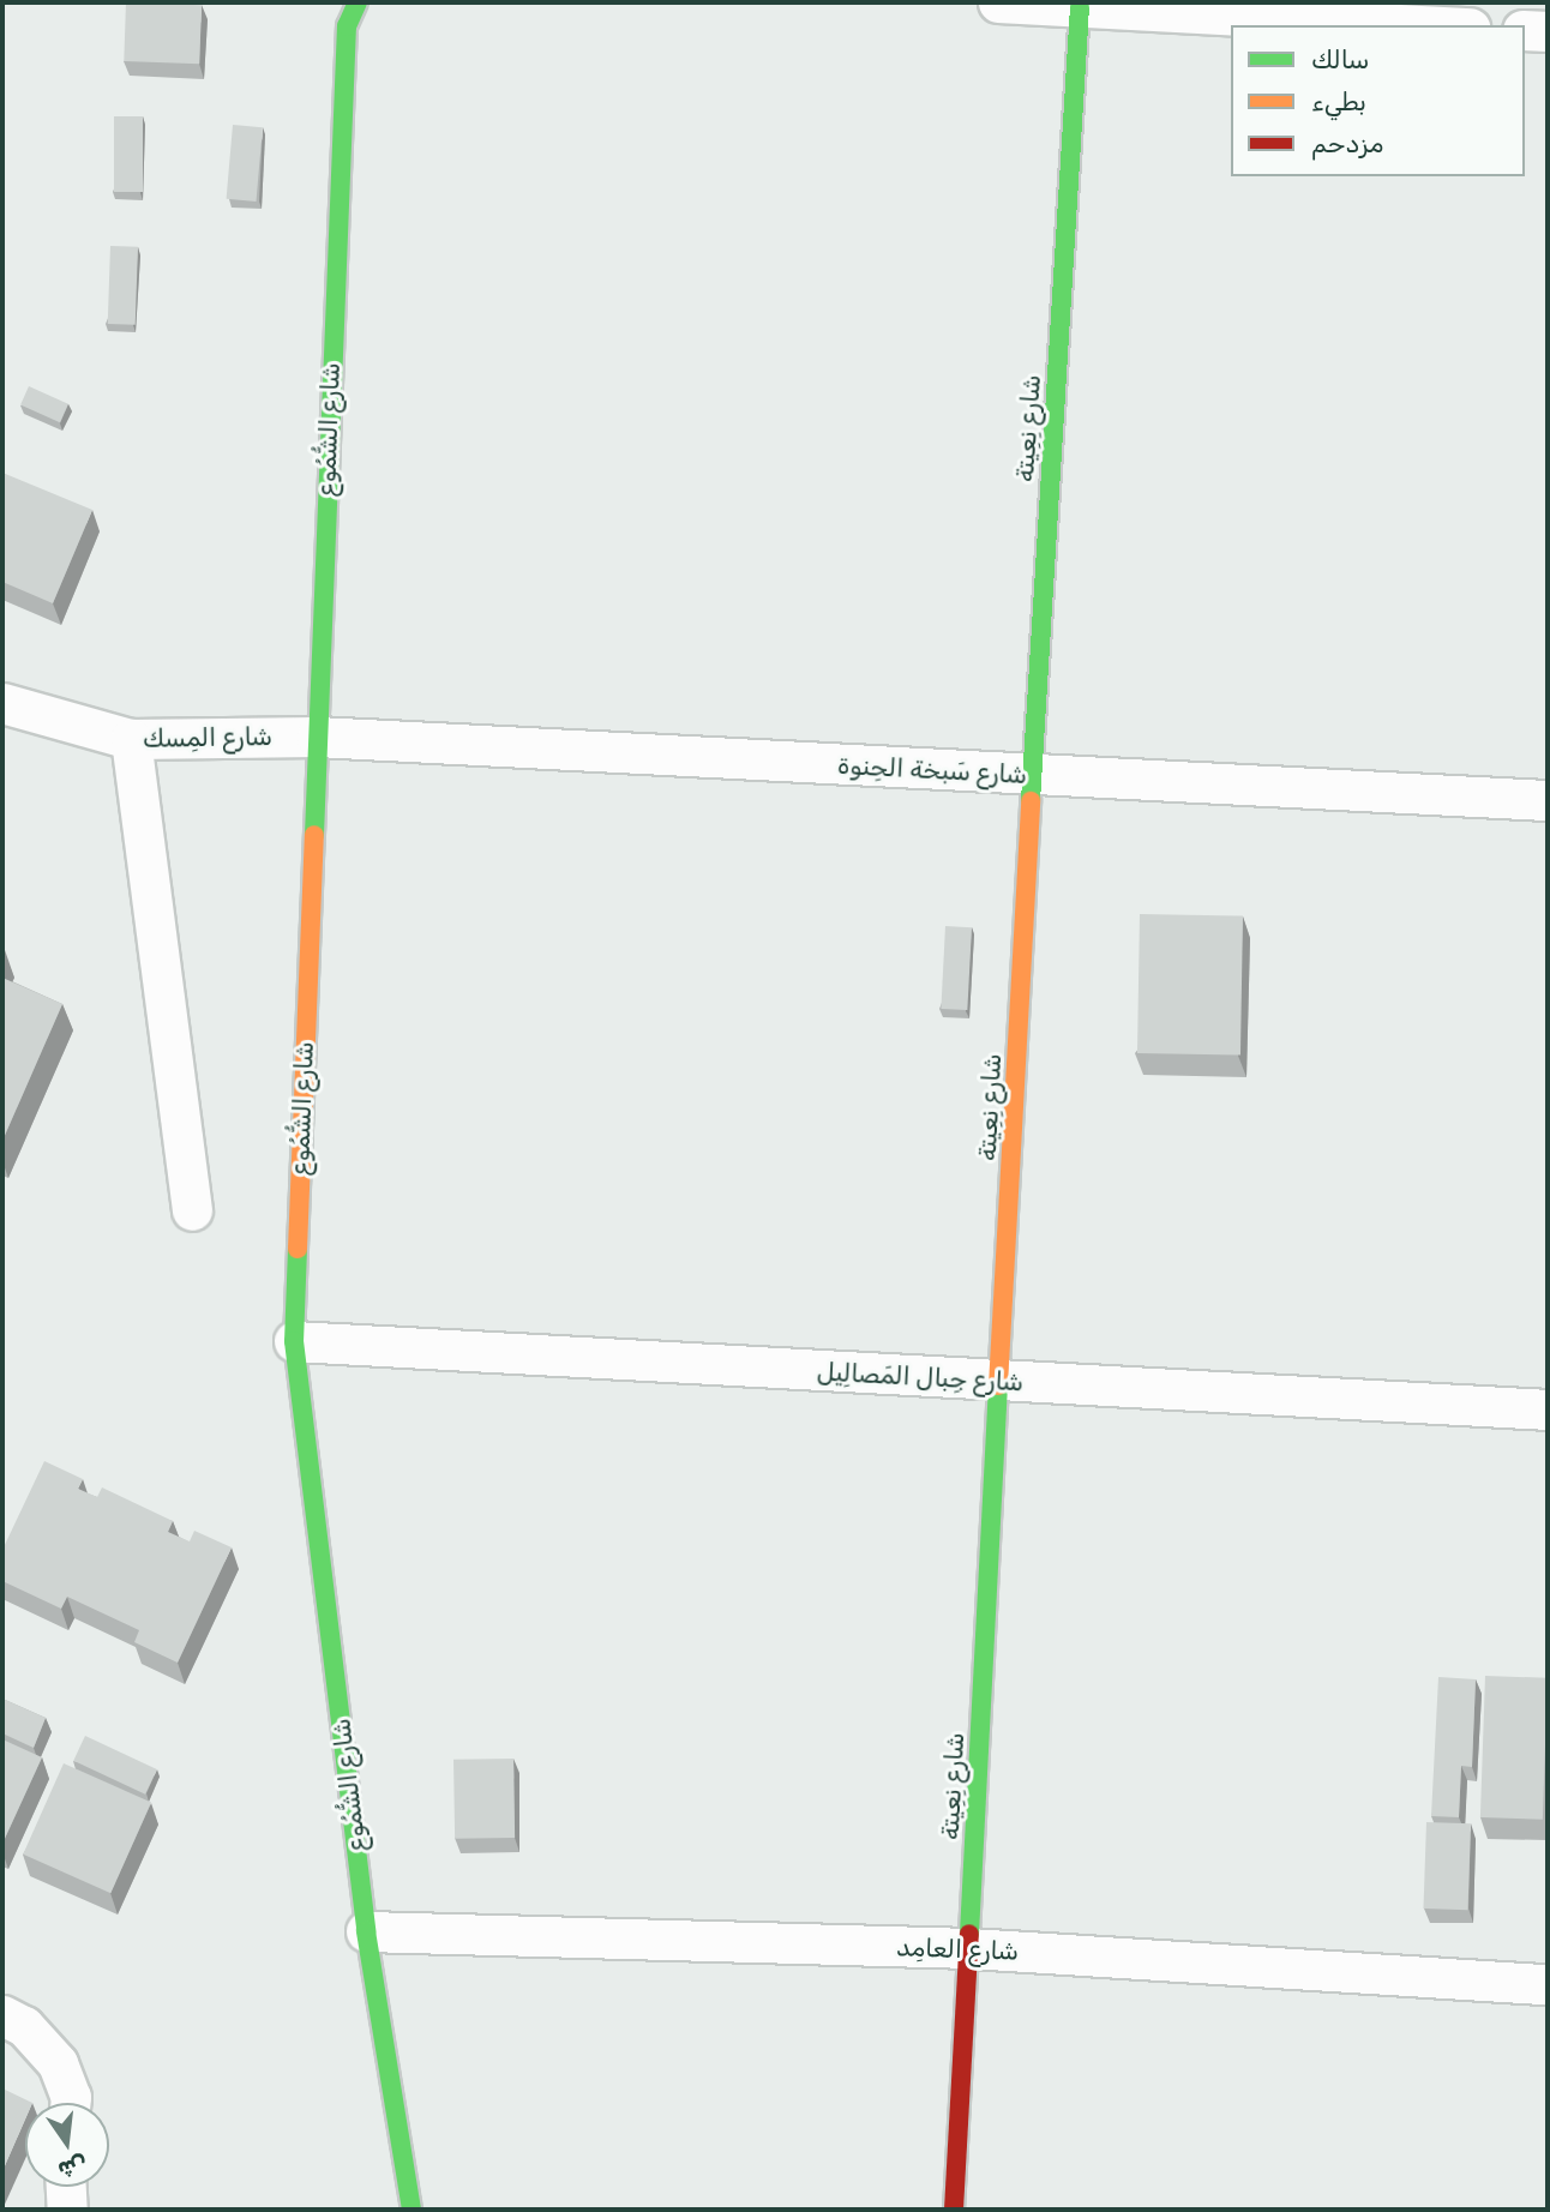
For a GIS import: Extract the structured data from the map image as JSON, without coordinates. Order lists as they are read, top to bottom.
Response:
{
  "streets": {
    "street": [
      "شارع نِعِيتة",
      "شارع الشُّمُوع",
      "شارع المِسك",
      "شارع سَبخة الحِنوة",
      "شارع جِبال المَصالِيل",
      "شارع العامِد"
    ]
  },
  "crossings": [
    ["شارع نِعِيتة", "شارع سَبخة الحِنوة"],
    ["شارع نِعِيتة", "شارع جِبال المَصالِيل"],
    ["شارع نِعِيتة", "شارع العامِد"],
    ["شارع الشُّمُوع", "شارع المِسك"],
    ["شارع الشُّمُوع", "شارع سَبخة الحِنوة"],
    ["شارع الشُّمُوع", "شارع جِبال المَصالِيل"],
    ["شارع الشُّمُوع", "شارع العامِد"],
    ["شارع المِسك", "شارع سَبخة الحِنوة"]
  ],
  "legend": ["سالك", "بطيء", "مزدحم"],
  "north": "bottom"
}
